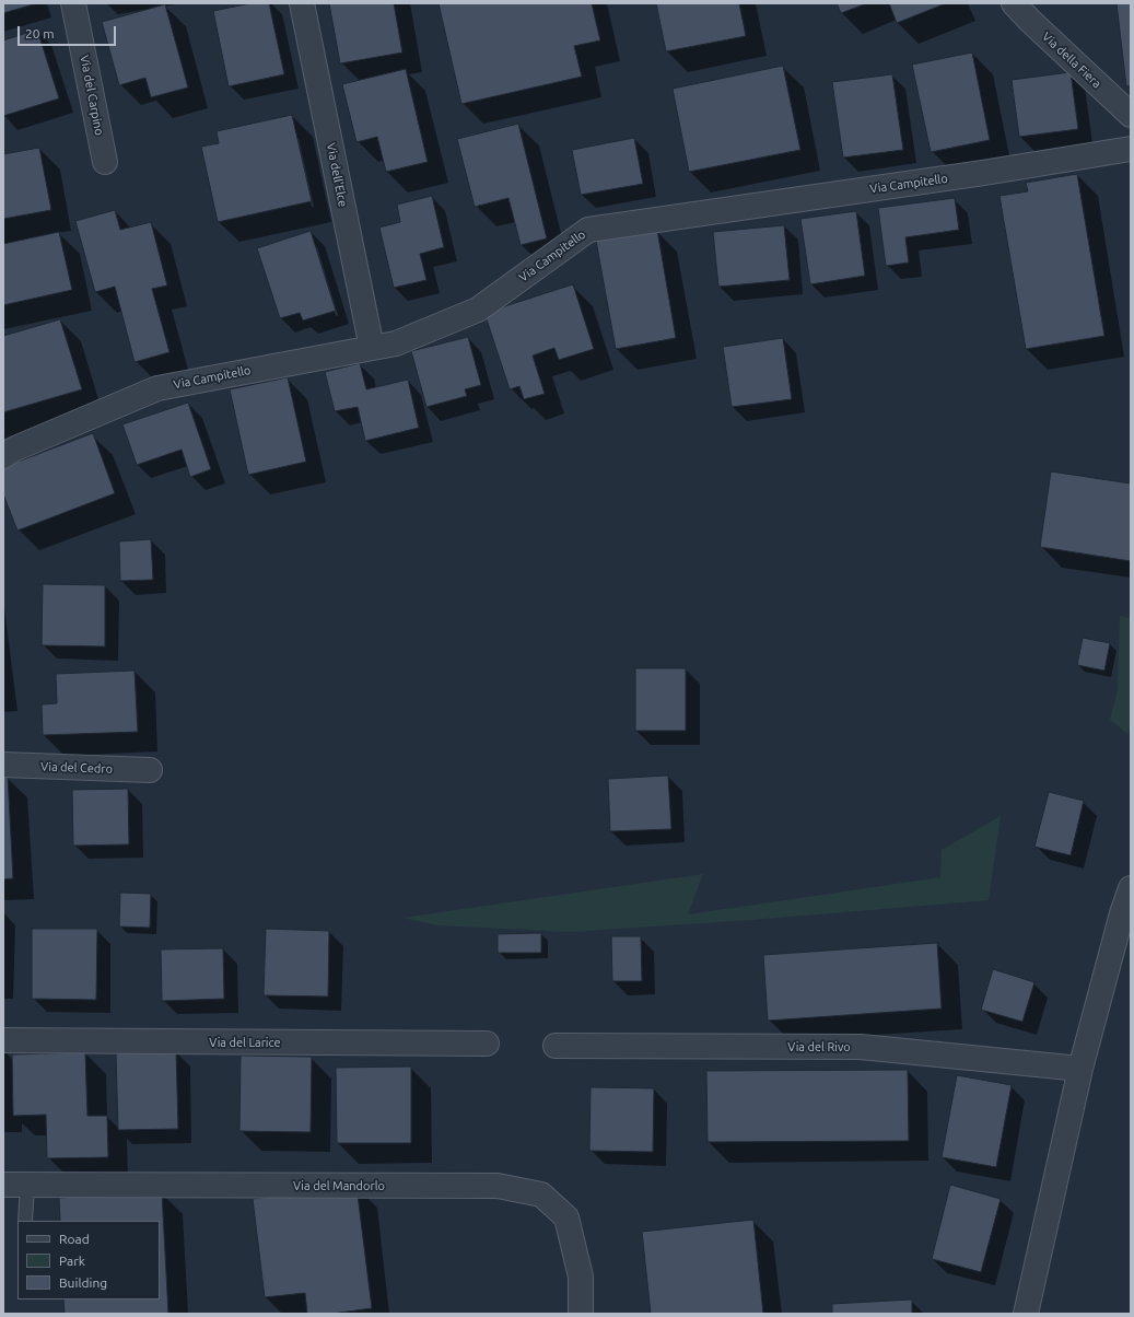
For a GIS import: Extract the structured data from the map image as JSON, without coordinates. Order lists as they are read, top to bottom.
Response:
{
  "streets": {
    "street": [
      "Via della Fiera",
      "Via del Carpino",
      "Via dell'Elce",
      "Via Campitello",
      "Via del Cedro",
      "Via del Larice",
      "Via del Rivo",
      "Via del Mandorlo"
    ]
  },
  "crossings": [
    ["Via dell'Elce", "Via Campitello"]
  ],
  "legend": ["Road", "Park", "Building"],
  "scale_bar": "20 m"
}
